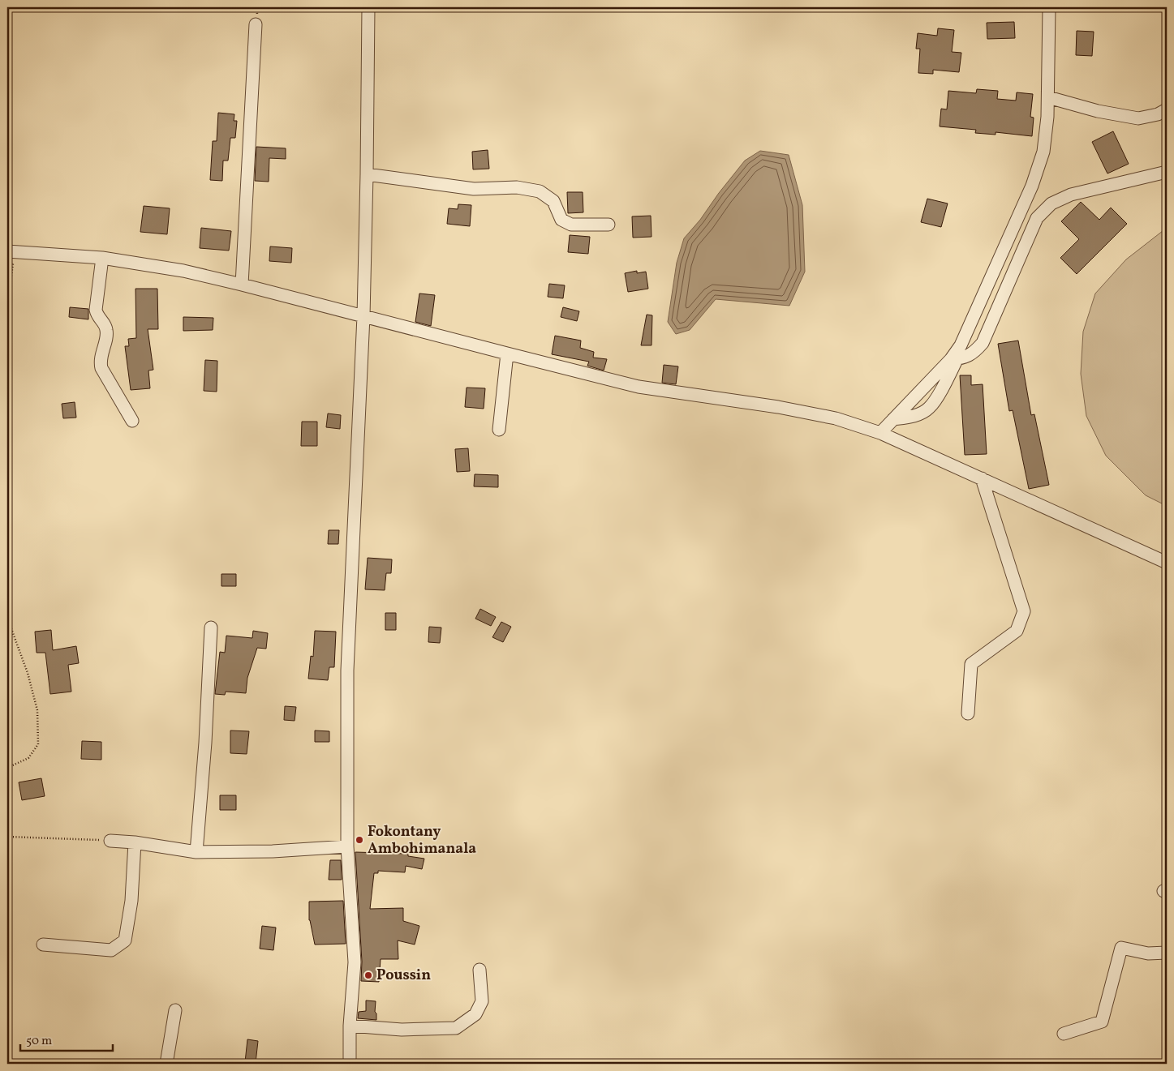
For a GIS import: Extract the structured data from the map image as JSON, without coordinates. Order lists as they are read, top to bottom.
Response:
{
  "places": ["Fokontany Ambohimanala", "Poussin"],
  "scale_bar": "50 m"
}
